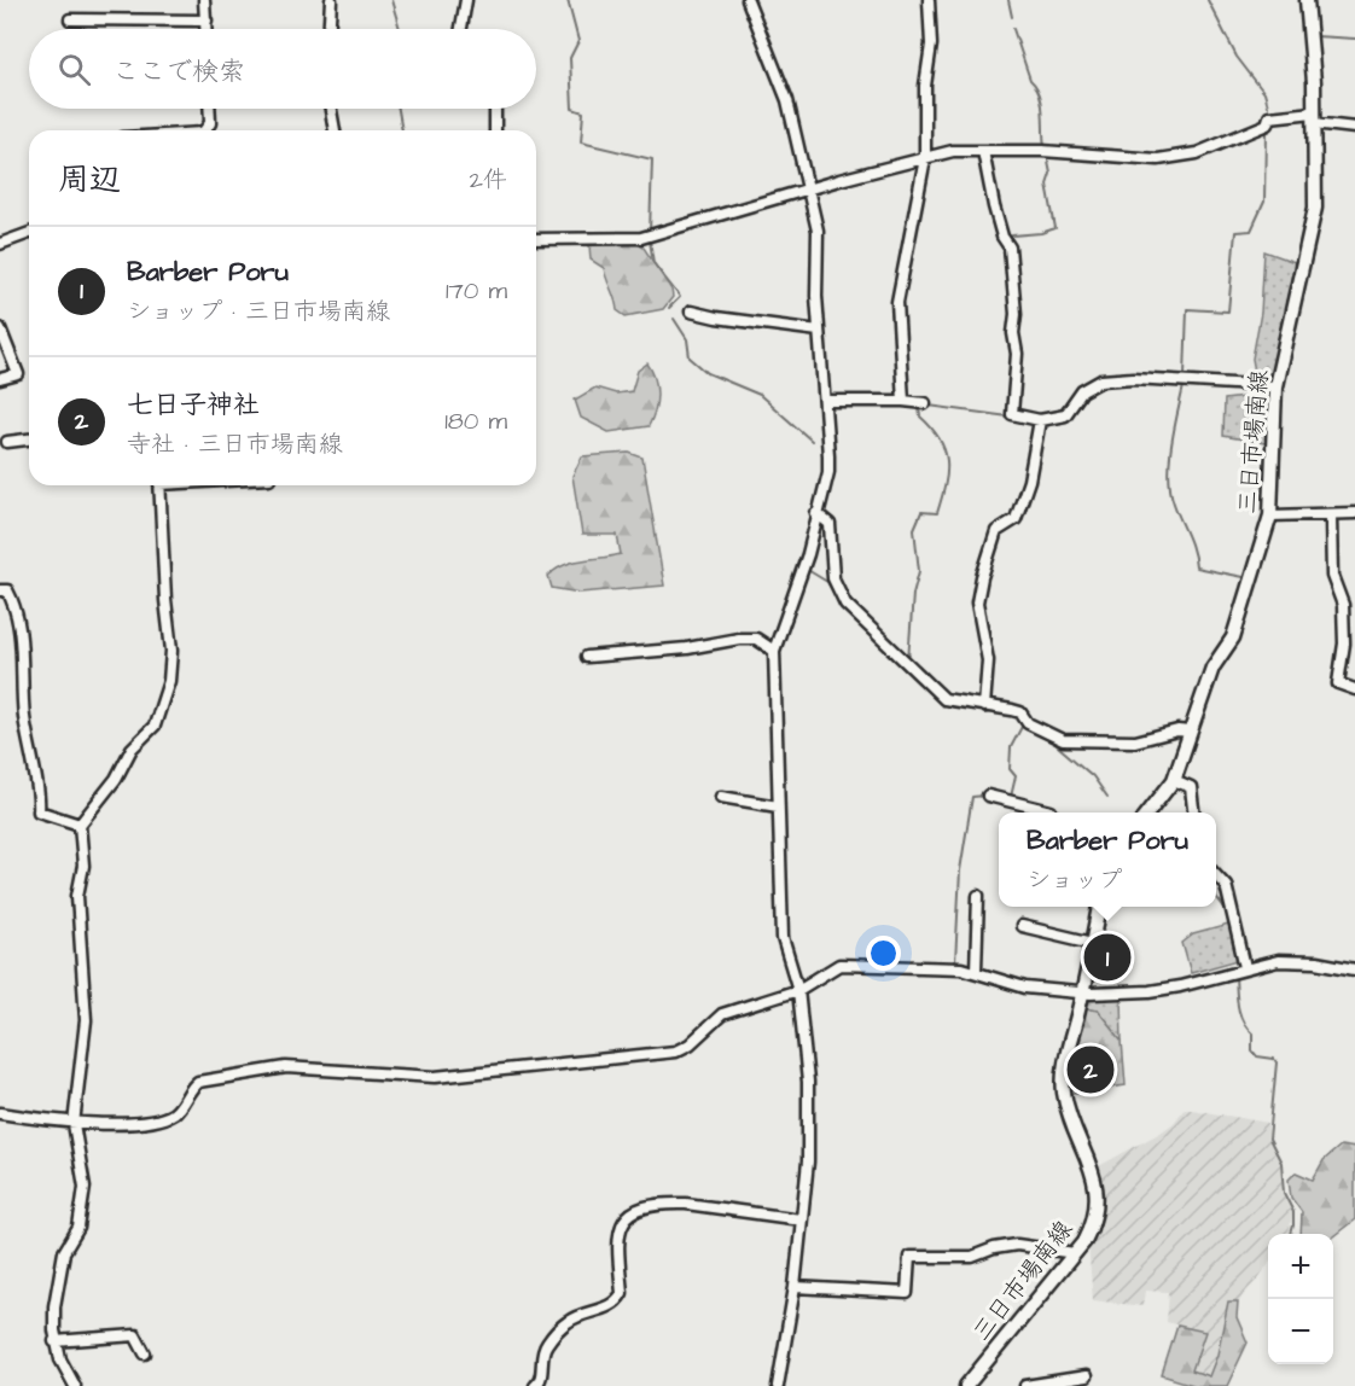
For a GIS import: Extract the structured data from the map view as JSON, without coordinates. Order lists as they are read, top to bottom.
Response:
{
  "streets": {
    "main road": ["三日市場南線"]
  },
  "page": {
    "search": "ここで検索",
    "heading": ["周辺", "2件"],
    "list": [
      {
        "mark": "1",
        "name": "Barber Poru",
        "note": "ショップ · 三日市場南線",
        "value": "170 m"
      },
      {
        "mark": "2",
        "name": "七日子神社",
        "note": "寺社 · 三日市場南線",
        "value": "180 m"
      }
    ],
    "popup": ["Barber Poru", "ショップ"],
    "pins": ["1", "2"],
    "map_buttons": ["+", "−"]
  }
}
